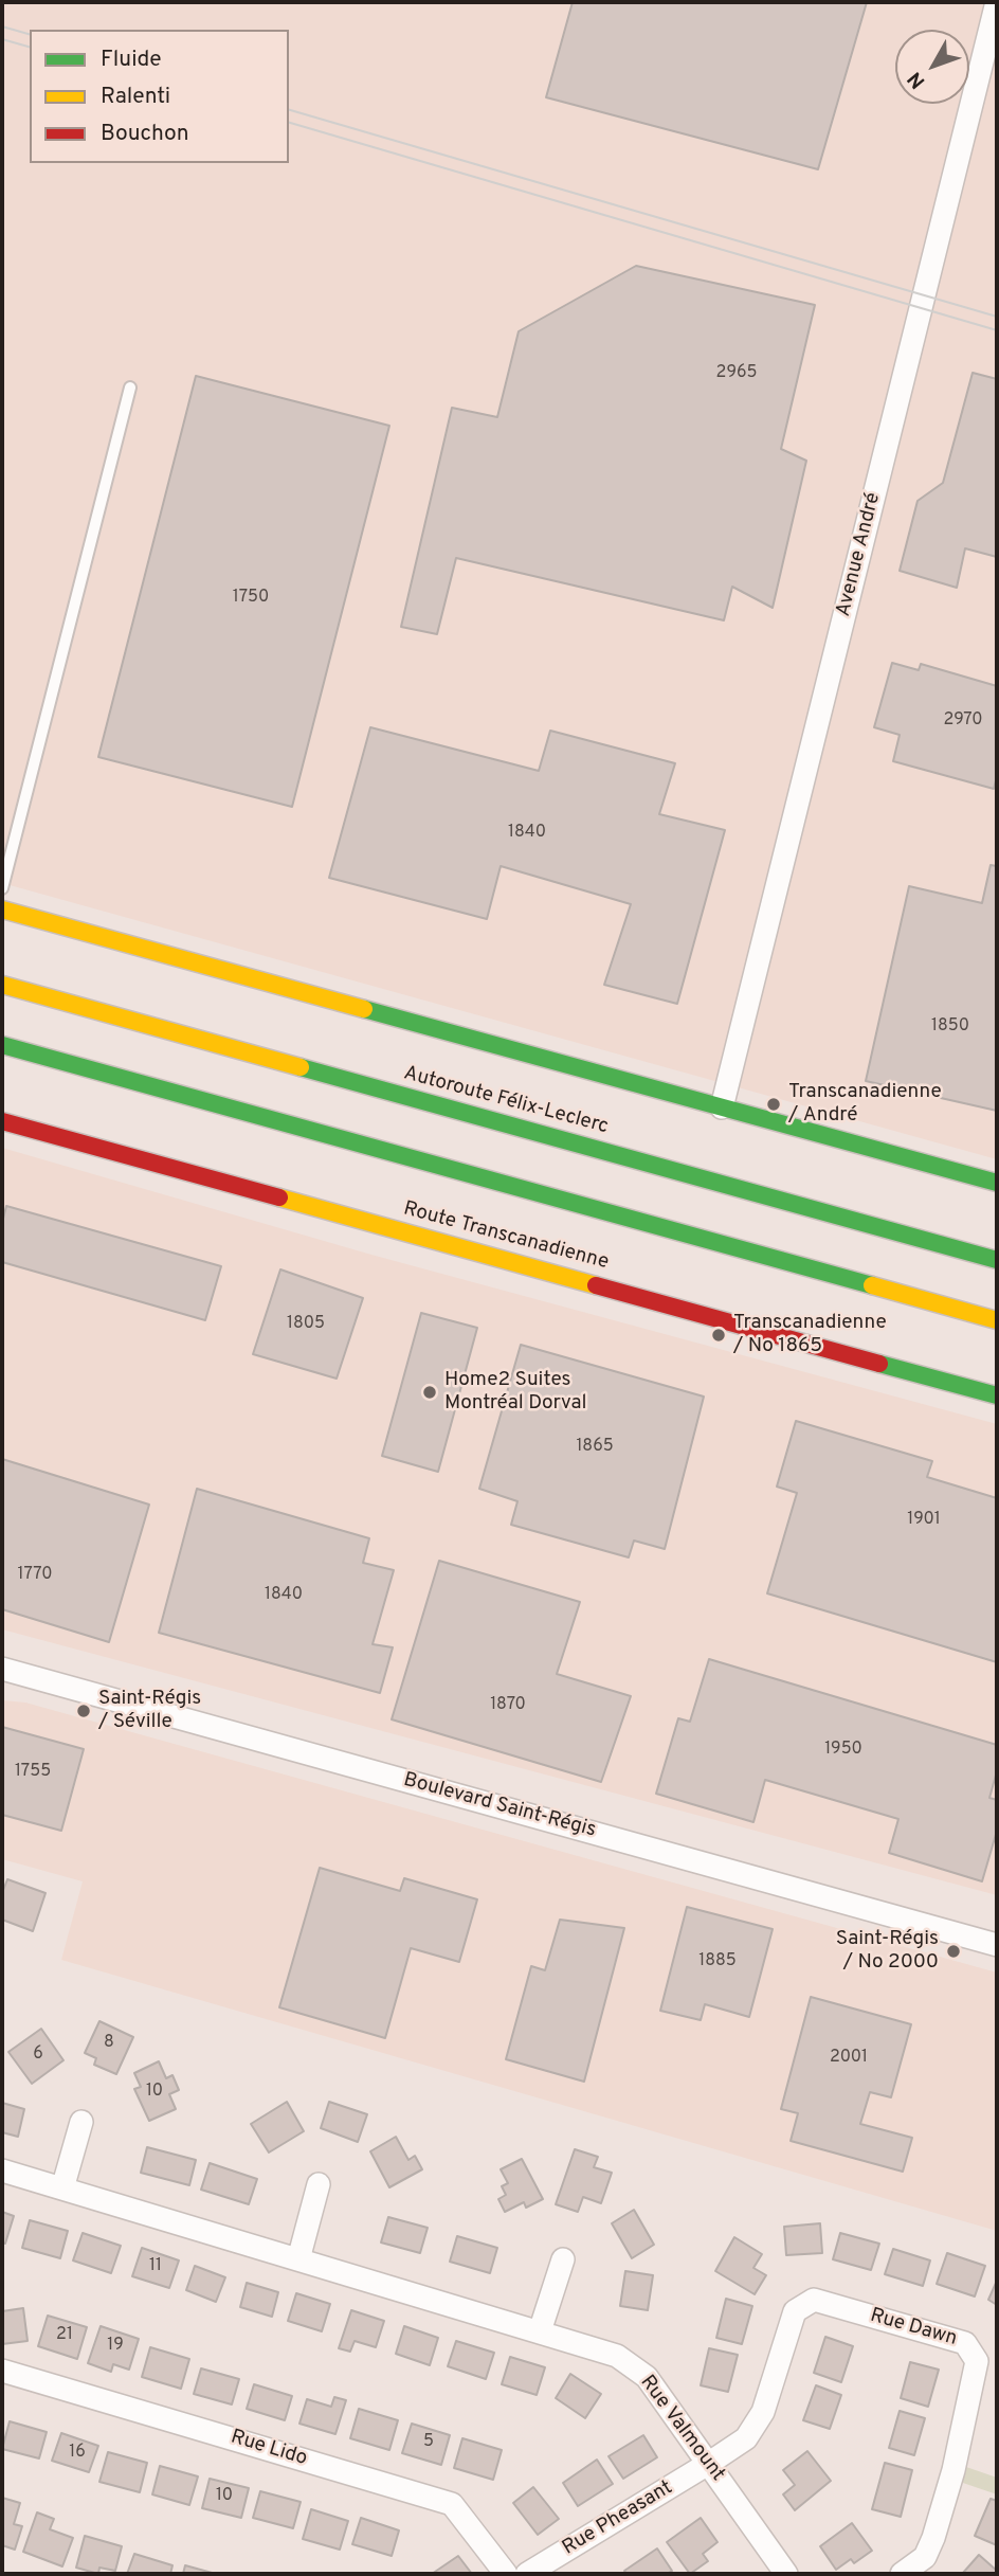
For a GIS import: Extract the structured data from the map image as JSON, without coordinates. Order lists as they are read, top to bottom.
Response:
{
  "streets": {
    "main road": ["Autoroute Félix-Leclerc", "Route Transcanadienne"],
    "street": [
      "Avenue André",
      "Boulevard Saint-Régis",
      "Rue Dawn",
      "Rue Valmount",
      "Rue Lido",
      "Rue Pheasant"
    ]
  },
  "crossings": [
    ["Rue Dawn", "Rue Valmount"],
    ["Rue Dawn", "Rue Pheasant"],
    ["Rue Valmount", "Rue Pheasant"]
  ],
  "places": [
    "Transcanadienne / André",
    "Transcanadienne / No 1865",
    "Home2 Suites Montréal Dorval",
    "Saint-Régis / Séville",
    "Saint-Régis / No 2000"
  ],
  "house_numbers": [
    "2965",
    "1750",
    "2970",
    "1840",
    "1850",
    "1805",
    "1865",
    "1901",
    "1770",
    "1840",
    "1870",
    "1950",
    "1755",
    "1885",
    "8",
    "6",
    "2001",
    "10",
    "11",
    "21",
    "19",
    "5",
    "16",
    "10"
  ],
  "legend": ["Fluide", "Ralenti", "Bouchon"],
  "north": "bottom left"
}
